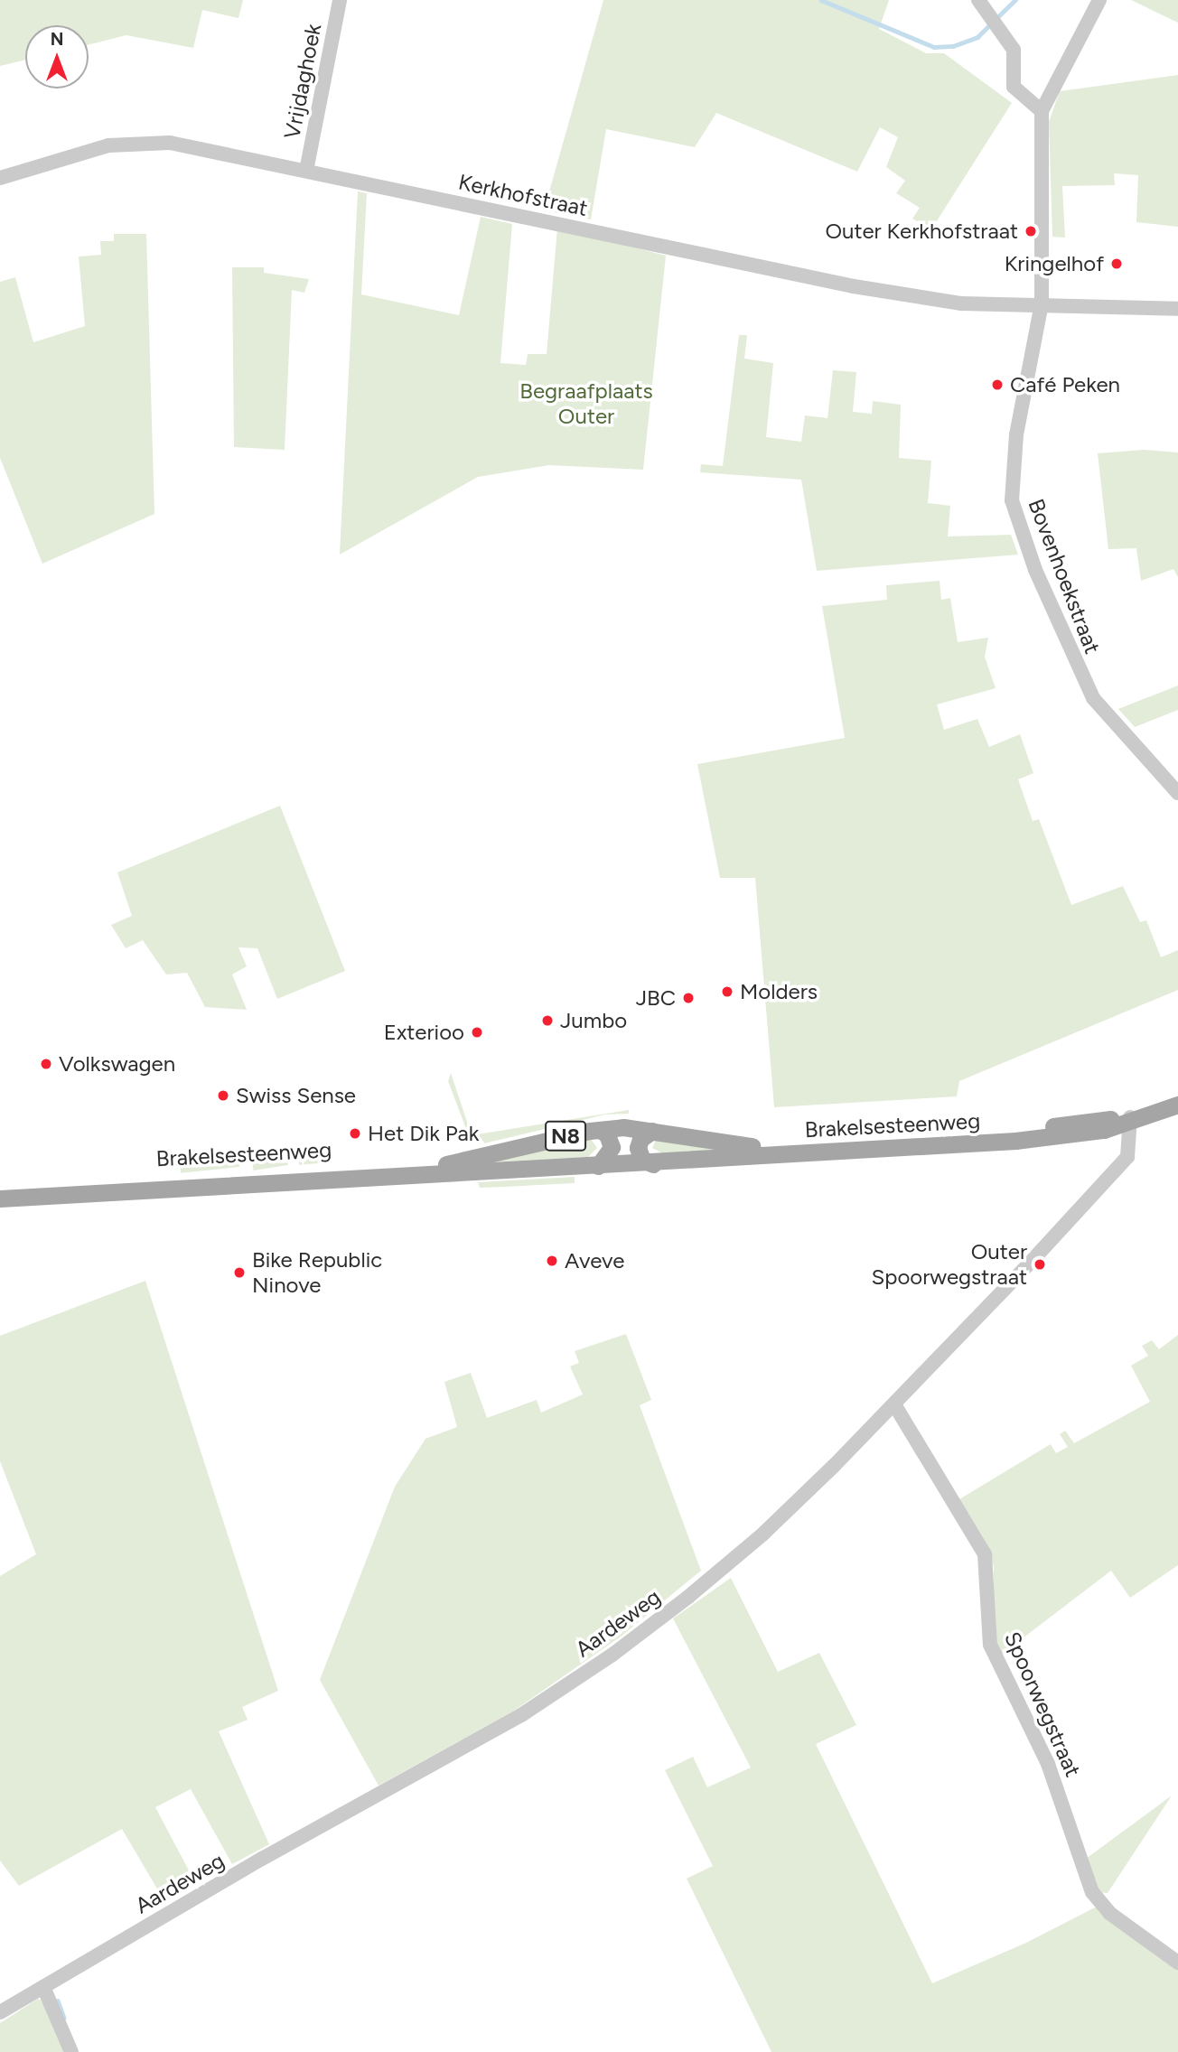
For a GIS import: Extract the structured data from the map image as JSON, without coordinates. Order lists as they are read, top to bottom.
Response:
{
  "streets": {
    "main road": ["Brakelsesteenweg", "N8"],
    "street": [
      "Vrijdaghoek",
      "Kerkhofstraat",
      "Bovenhoekstraat",
      "Aardeweg",
      "Spoorwegstraat"
    ]
  },
  "crossings": [
    ["Vrijdaghoek", "Kerkhofstraat"],
    ["Kerkhofstraat", "Bovenhoekstraat"],
    ["Brakelsesteenweg", "Aardeweg"],
    ["Aardeweg", "Spoorwegstraat"]
  ],
  "parks": ["Begraafplaats Outer"],
  "places": [
    "Outer Kerkhofstraat",
    "Kringelhof",
    "Café Peken",
    "Molders",
    "JBC",
    "Jumbo",
    "Exterioo",
    "Volkswagen",
    "Swiss Sense",
    "Het Dik Pak",
    "Aveve",
    "Outer Spoorwegstraat",
    "Bike Republic Ninove"
  ],
  "north": "top"
}
